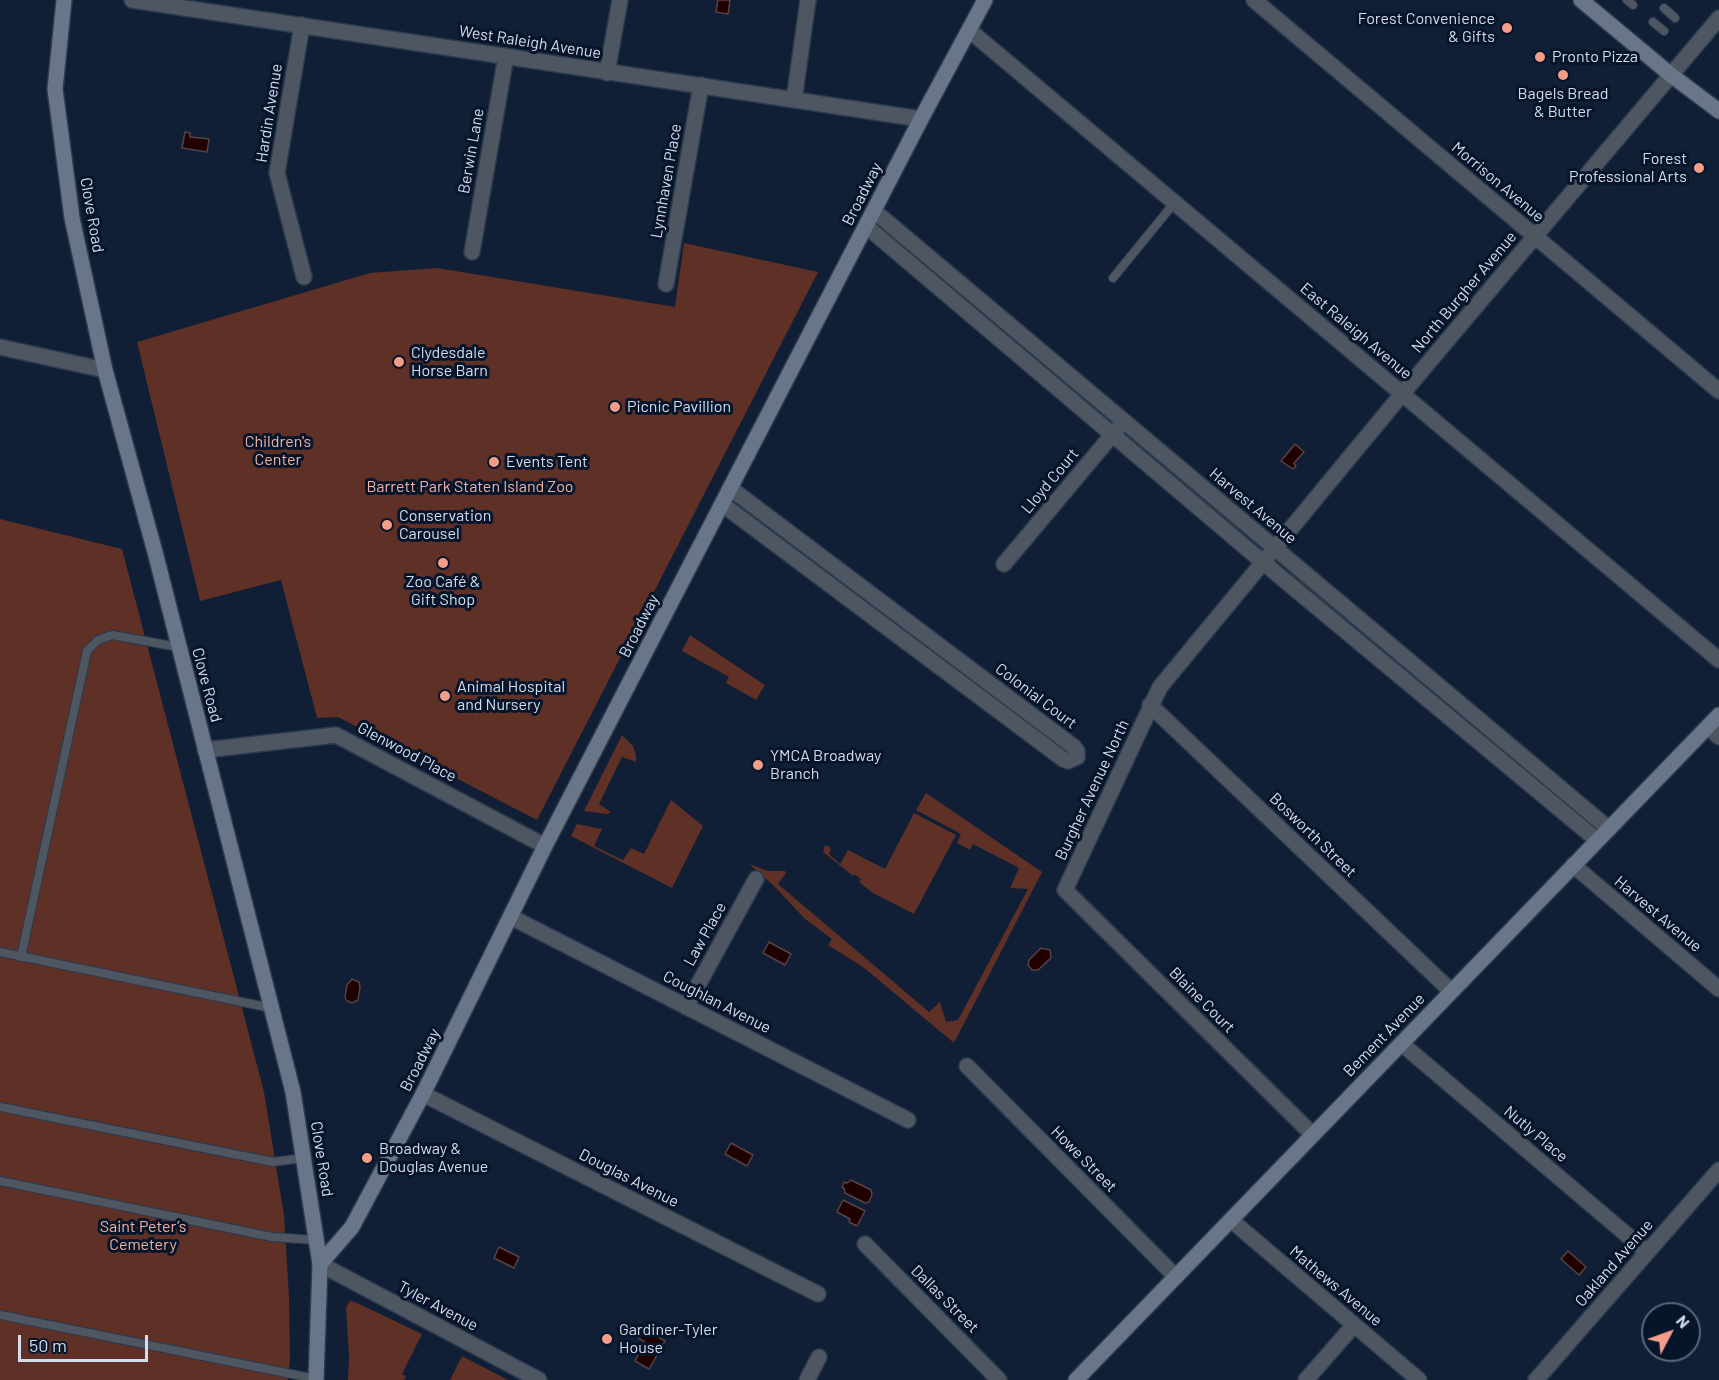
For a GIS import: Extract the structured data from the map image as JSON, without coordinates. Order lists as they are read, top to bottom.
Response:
{
  "streets": {
    "street": [
      "West Raleigh Avenue",
      "Hardin Avenue",
      "Berwin Lane",
      "Lynnhaven Place",
      "Morrison Avenue",
      "Broadway",
      "Clove Road",
      "North Burgher Avenue",
      "East Raleigh Avenue",
      "Lloyd Court",
      "Harvest Avenue",
      "Colonial Court",
      "Glenwood Place",
      "Burgher Avenue North",
      "Bosworth Street",
      "Law Place",
      "Blaine Court",
      "Coughlan Avenue",
      "Bement Avenue",
      "Nutly Place",
      "Howe Street",
      "Douglas Avenue",
      "Oakland Avenue",
      "Mathews Avenue",
      "Dallas Street",
      "Tyler Avenue"
    ]
  },
  "crossings": [
    ["West Raleigh Avenue", "Hardin Avenue"],
    ["West Raleigh Avenue", "Berwin Lane"],
    ["West Raleigh Avenue", "Lynnhaven Place"],
    ["West Raleigh Avenue", "Broadway"],
    ["Morrison Avenue", "North Burgher Avenue"],
    ["Broadway", "Clove Road"],
    ["Broadway", "East Raleigh Avenue"],
    ["Broadway", "Harvest Avenue"],
    ["Broadway", "Colonial Court"],
    ["Broadway", "Glenwood Place"],
    ["Broadway", "Coughlan Avenue"],
    ["Broadway", "Douglas Avenue"],
    ["Broadway", "Tyler Avenue"],
    ["Clove Road", "Glenwood Place"],
    ["Clove Road", "Tyler Avenue"],
    ["North Burgher Avenue", "East Raleigh Avenue"],
    ["North Burgher Avenue", "Harvest Avenue"],
    ["North Burgher Avenue", "Burgher Avenue North"],
    ["North Burgher Avenue", "Bosworth Street"],
    ["Lloyd Court", "Harvest Avenue"],
    ["Harvest Avenue", "Bement Avenue"],
    ["Burgher Avenue North", "Bosworth Street"],
    ["Burgher Avenue North", "Blaine Court"],
    ["Bosworth Street", "Bement Avenue"],
    ["Law Place", "Coughlan Avenue"],
    ["Blaine Court", "Bement Avenue"],
    ["Bement Avenue", "Nutly Place"],
    ["Bement Avenue", "Howe Street"],
    ["Bement Avenue", "Mathews Avenue"],
    ["Nutly Place", "Oakland Avenue"]
  ],
  "parks": ["Children's Center", "Barrett Park Staten Island Zoo", "Saint Peter’s Cemetery"],
  "places": [
    "Forest Convenience & Gifts",
    "Pronto Pizza",
    "Bagels Bread & Butter",
    "Forest Professional Arts",
    "Clydesdale Horse Barn",
    "Picnic Pavillion",
    "Events Tent",
    "Conservation Carousel",
    "Zoo Café & Gift Shop",
    "Animal Hospital and Nursery",
    "YMCA Broadway Branch",
    "Broadway & Douglas Avenue",
    "Gardiner-Tyler House"
  ],
  "scale_bar": "50 m",
  "north": "top right"
}
